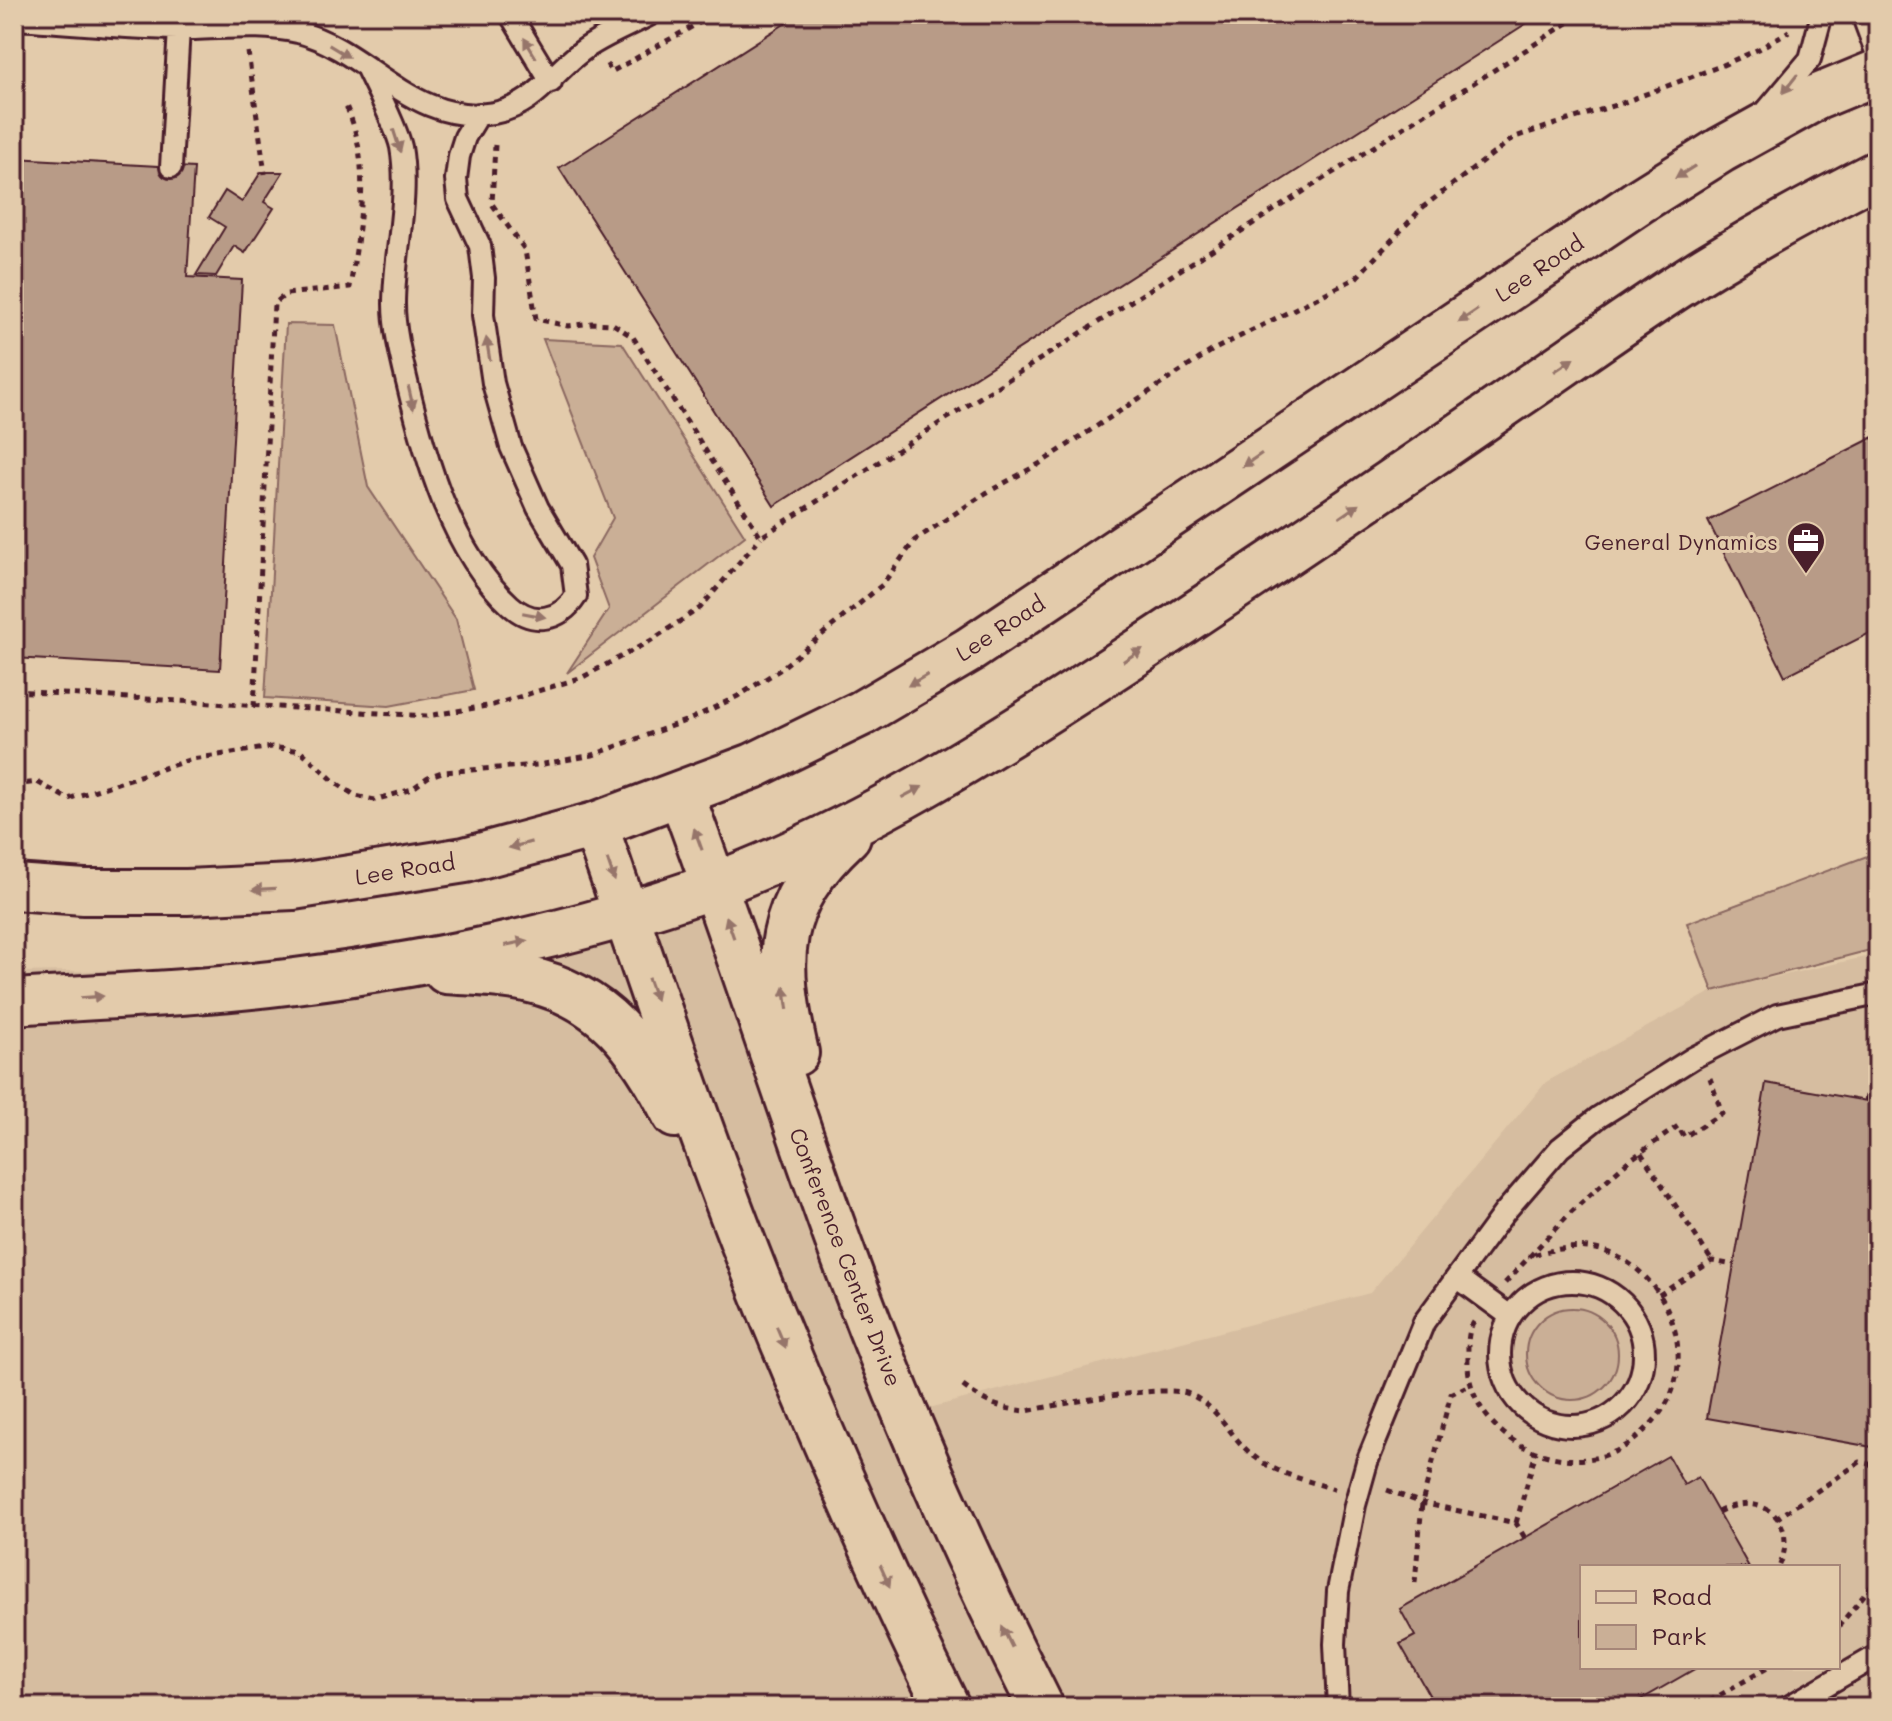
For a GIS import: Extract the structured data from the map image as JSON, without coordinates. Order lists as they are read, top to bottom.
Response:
{
  "streets": {
    "street": ["Lee Road", "Conference Center Drive"]
  },
  "crossings": [
    ["Lee Road", "Conference Center Drive"]
  ],
  "places": {
    "office": ["General Dynamics"]
  },
  "legend": ["Road", "Park"]
}
